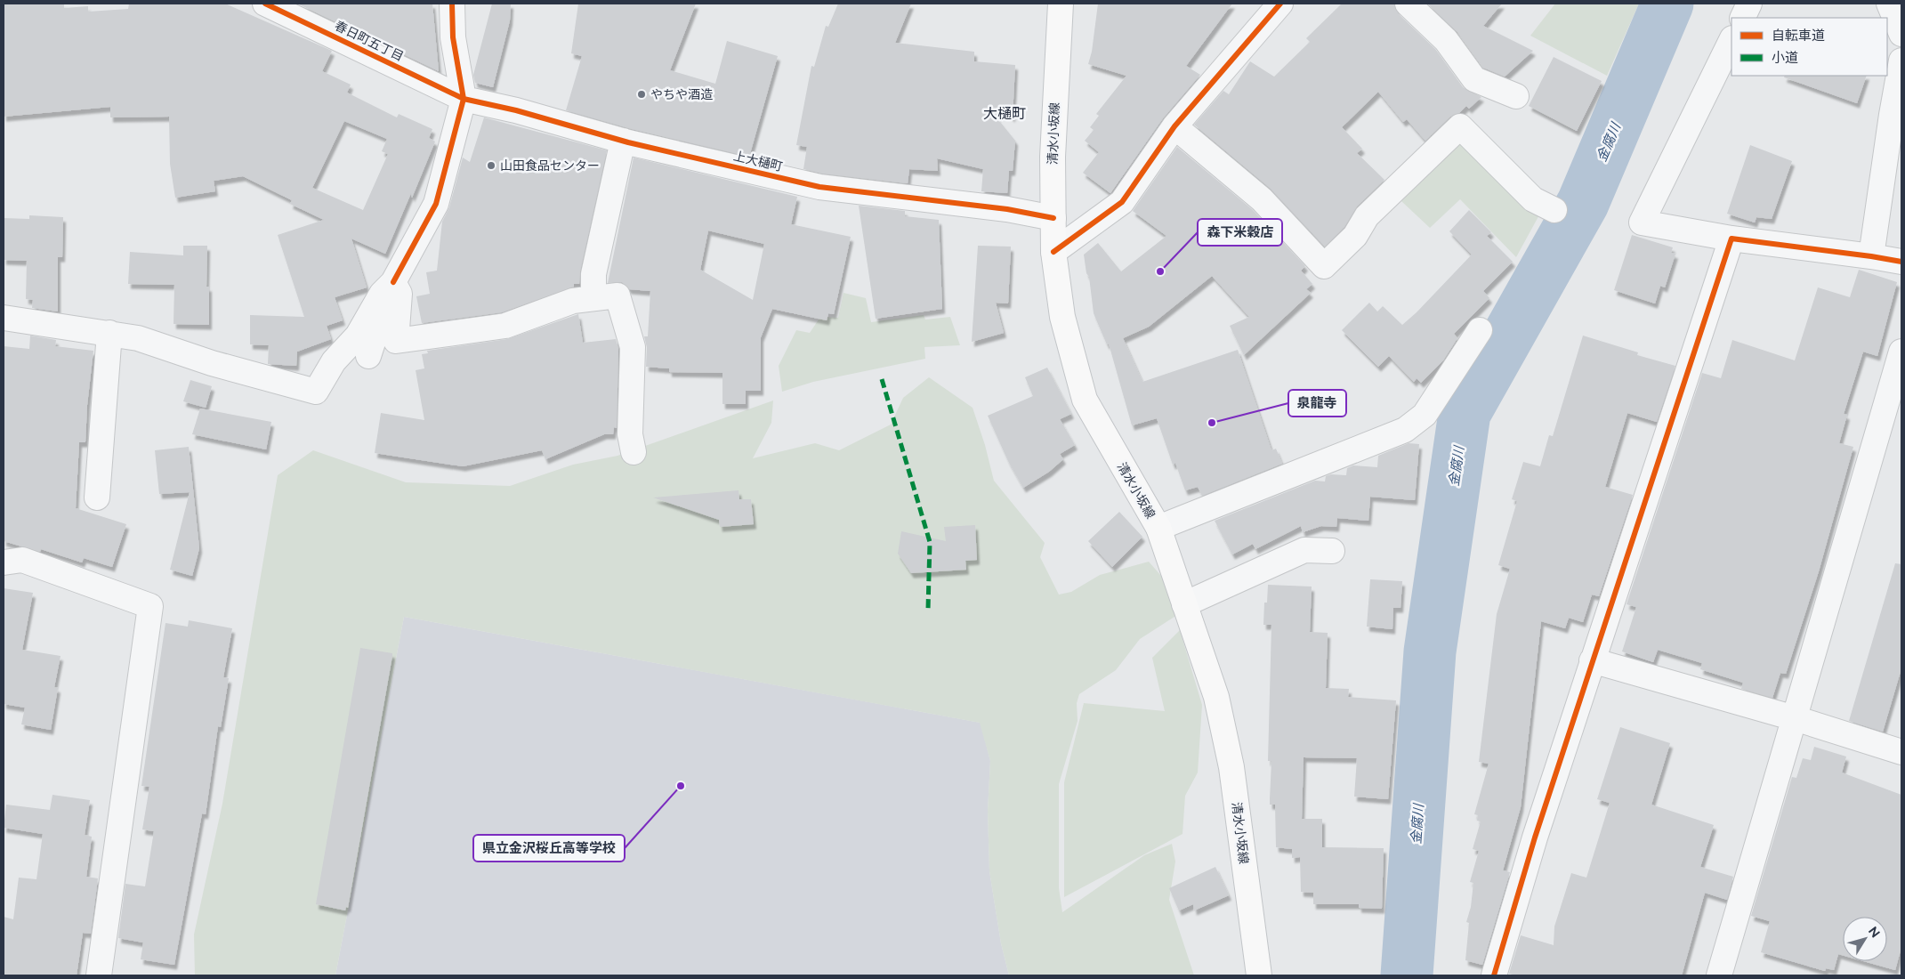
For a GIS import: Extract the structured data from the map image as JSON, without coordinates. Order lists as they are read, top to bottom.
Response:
{
  "streets": {
    "main road": ["清水小坂線"],
    "street": ["春日町五丁目", "上大樋町"]
  },
  "crossings": [
    ["春日町五丁目", "上大樋町"],
    ["清水小坂線", "上大樋町"]
  ],
  "districts": ["大樋町"],
  "water": ["金腐川"],
  "places": [
    "やちや酒造",
    "山田食品センター",
    "森下米穀店",
    "泉龍寺",
    "県立金沢桜丘高等学校"
  ],
  "legend": ["自転車道", "小道"],
  "north": "top right"
}
